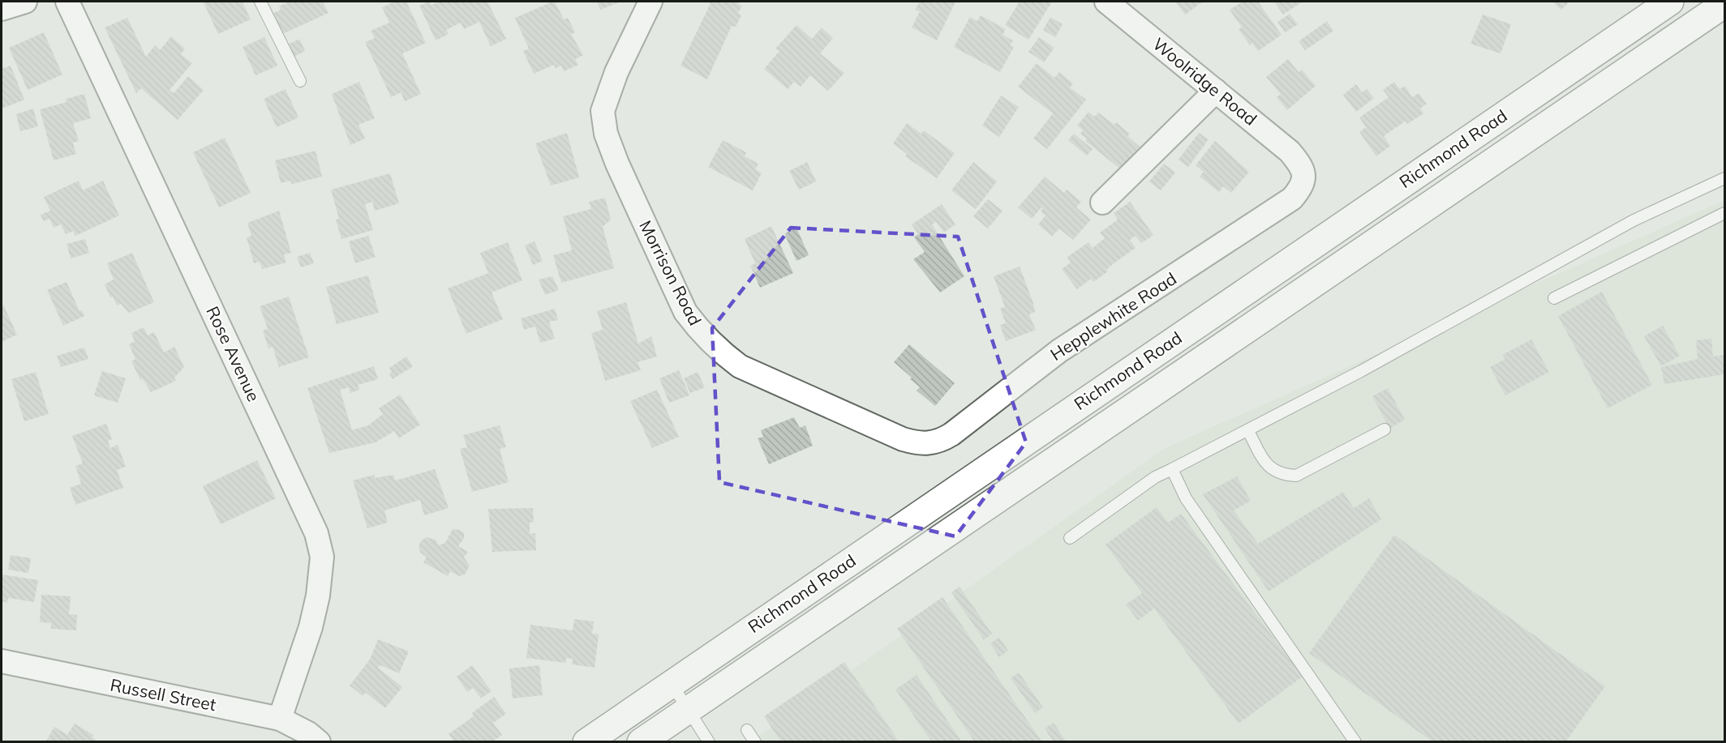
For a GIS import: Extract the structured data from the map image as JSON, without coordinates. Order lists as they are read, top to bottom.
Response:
{
  "streets": {
    "highway": ["Richmond Road"],
    "street": [
      "Woolridge Road",
      "Morrison Road",
      "Hepplewhite Road",
      "Rose Avenue",
      "Russell Street"
    ]
  },
  "crossings": [
    ["Woolridge Road", "Hepplewhite Road"],
    ["Morrison Road", "Hepplewhite Road"],
    ["Rose Avenue", "Russell Street"]
  ]
}
